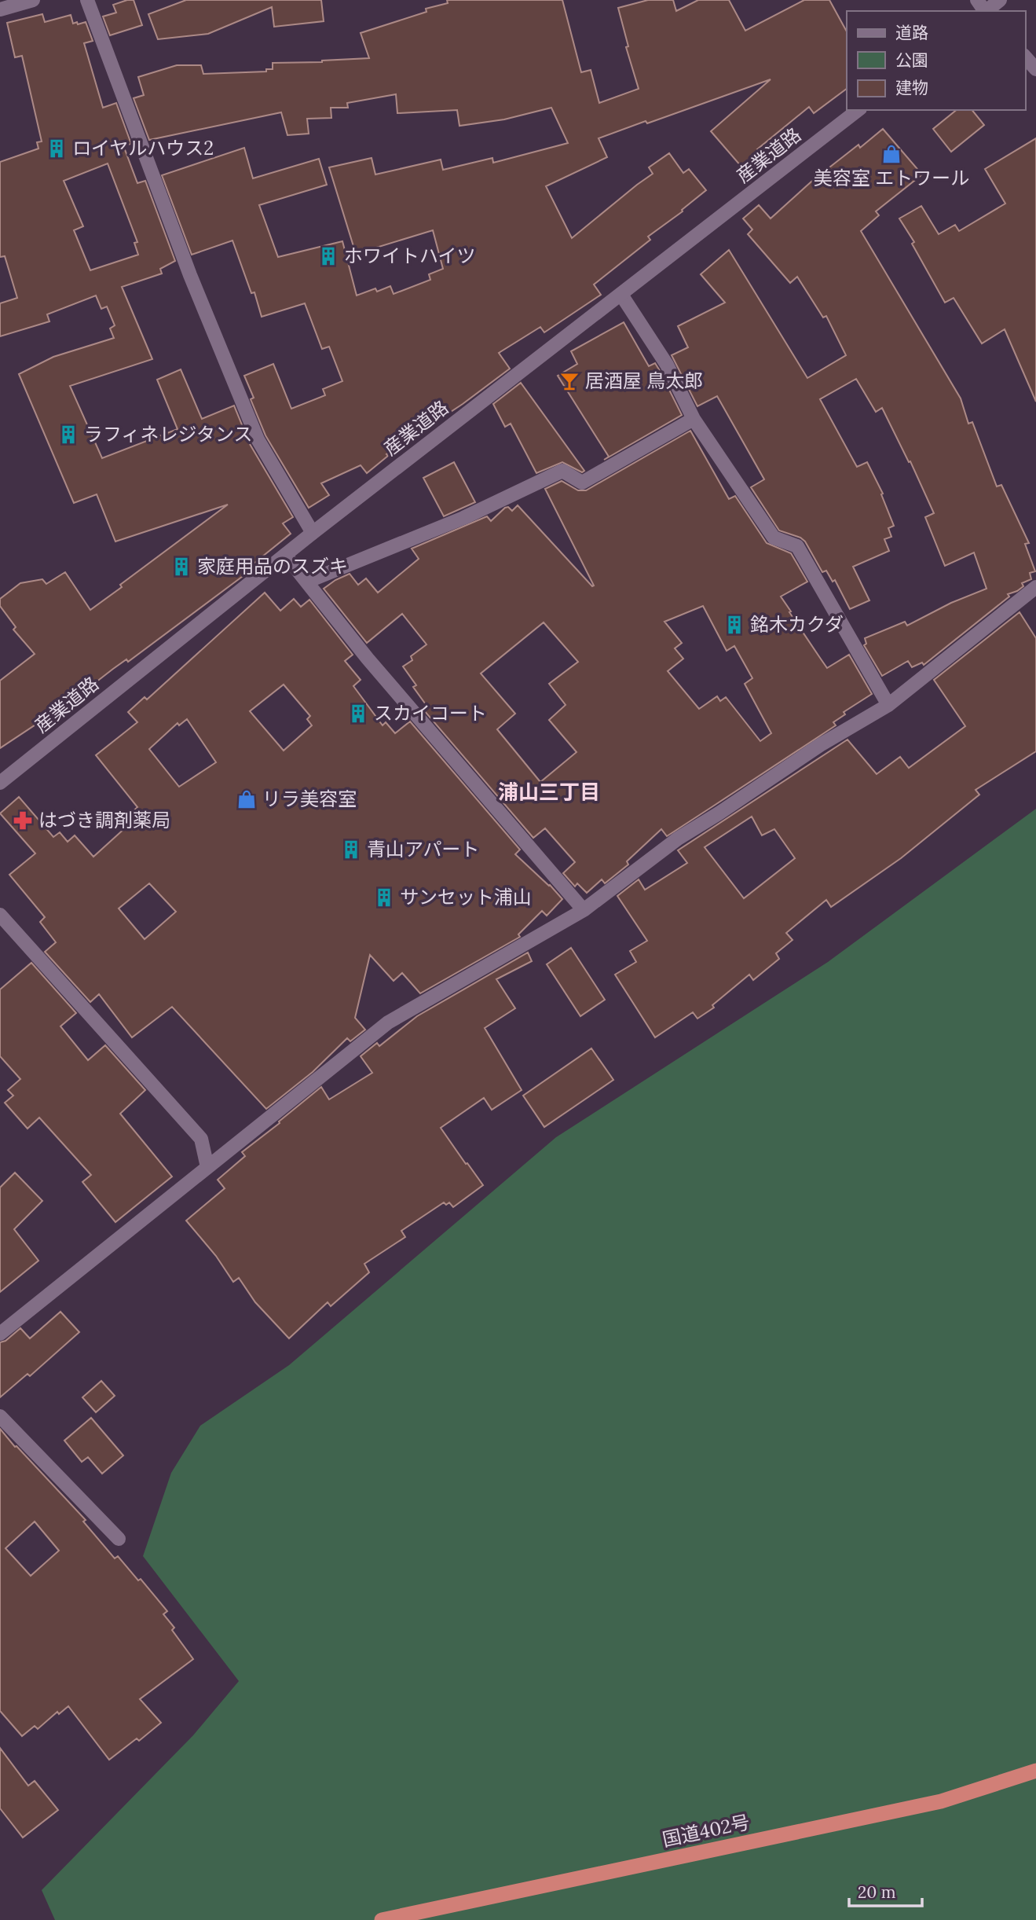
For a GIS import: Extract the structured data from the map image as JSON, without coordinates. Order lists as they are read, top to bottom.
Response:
{
  "streets": {
    "highway": ["国道402号"],
    "street": ["産業道路"]
  },
  "districts": ["浦山三丁目"],
  "places": {
    "building": [
      "ロイヤルハウス2",
      "ホワイトハイツ",
      "ラフィネレジタンス",
      "家庭用品のスズキ",
      "銘木カクダ",
      "スカイコート",
      "青山アパート",
      "サンセット浦山"
    ],
    "shop": ["美容室 エトワール", "リラ美容室"],
    "bar": ["居酒屋 鳥太郎"],
    "pharmacy": ["はづき調剤薬局"]
  },
  "legend": ["道路", "公園", "建物"],
  "scale_bar": "20 m"
}
